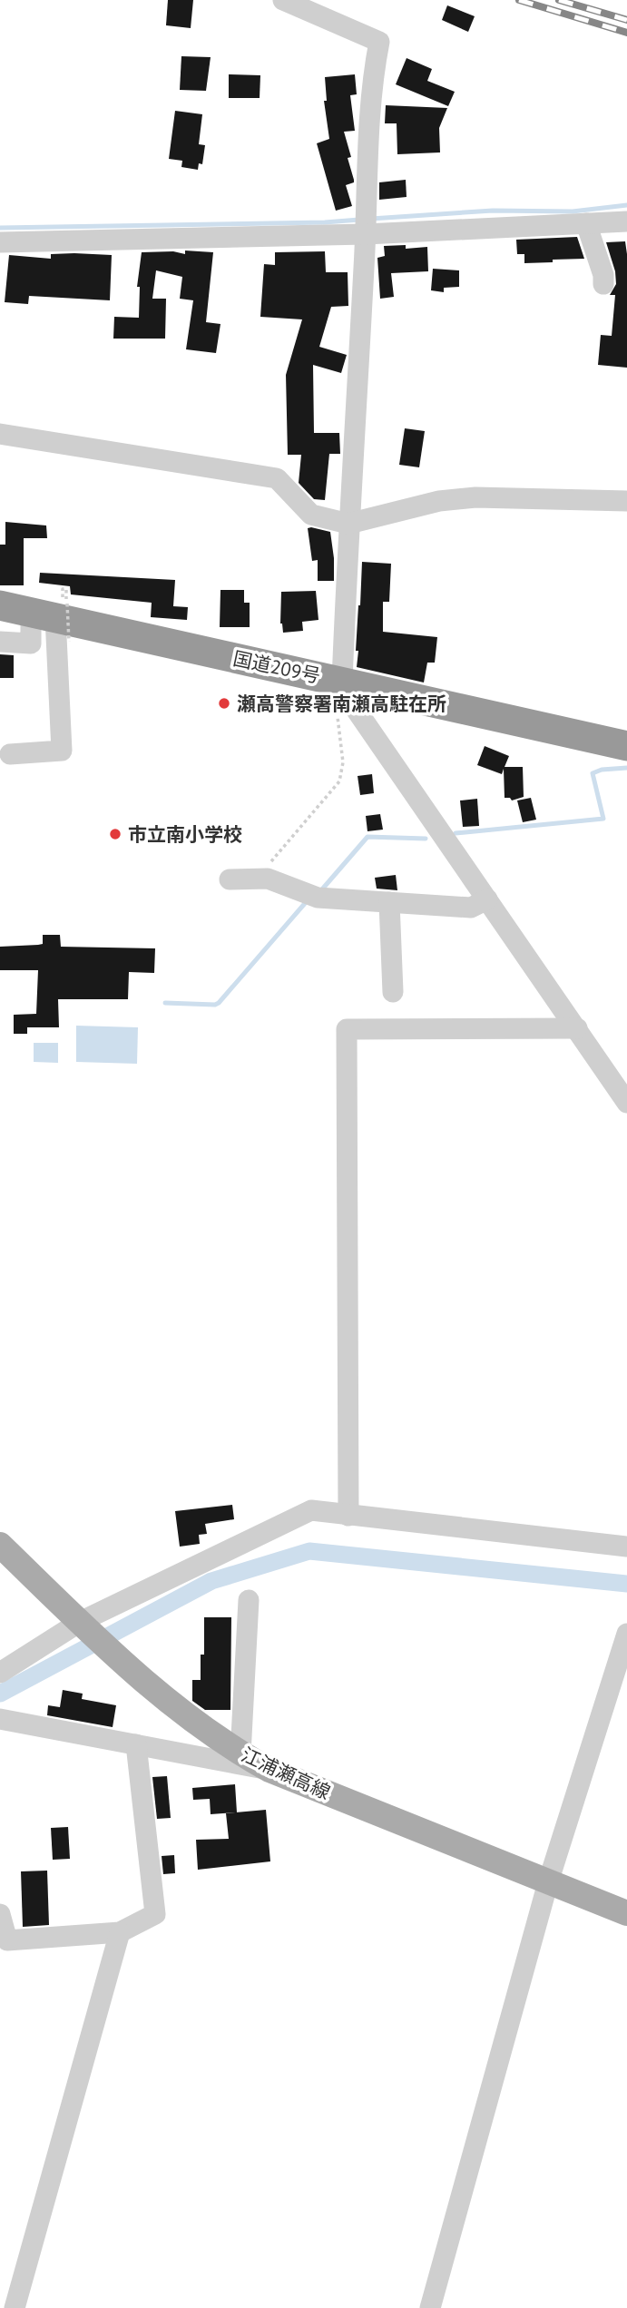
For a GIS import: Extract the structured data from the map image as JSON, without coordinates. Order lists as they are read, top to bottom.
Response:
{
  "streets": {
    "highway": ["国道209号"],
    "main road": ["江浦瀬高線"]
  },
  "places": ["瀬高警察署南瀬高駐在所", "市立南小学校"]
}
